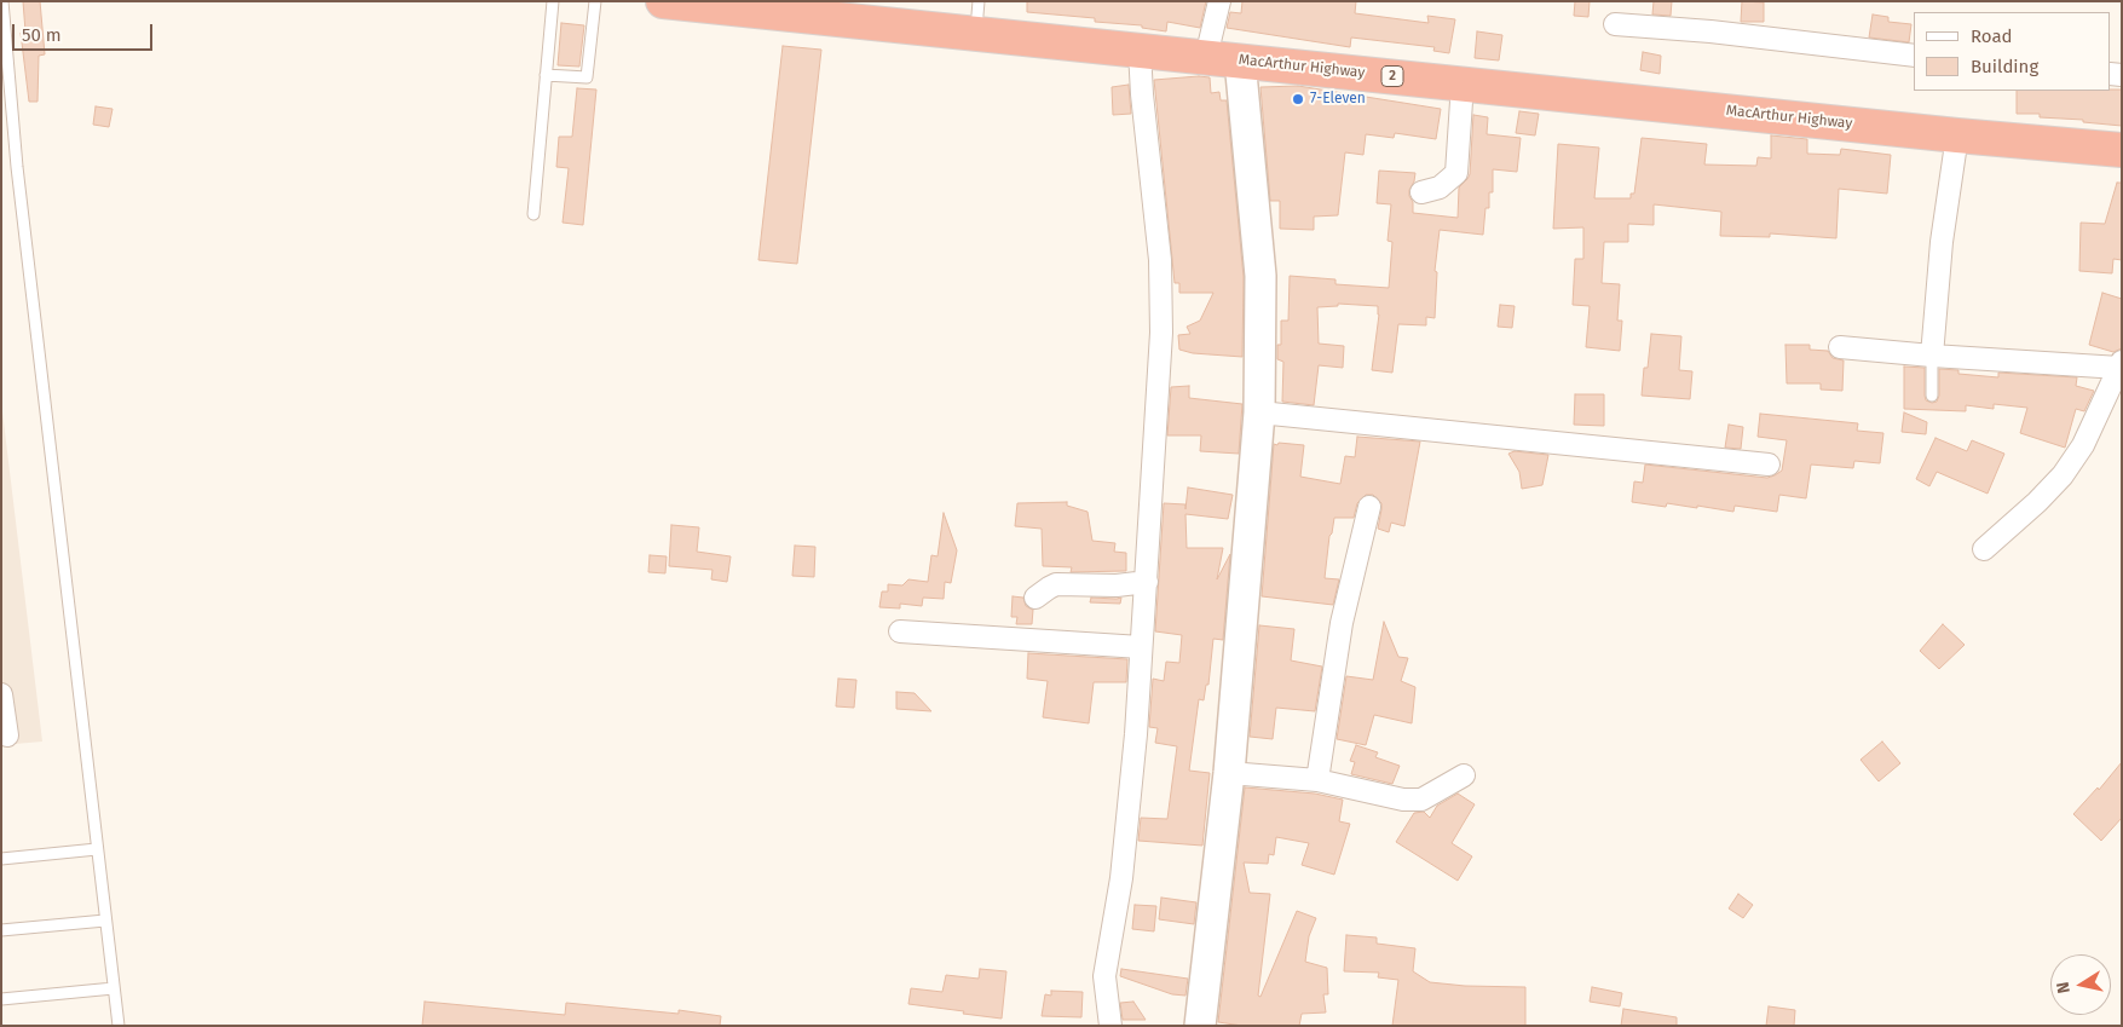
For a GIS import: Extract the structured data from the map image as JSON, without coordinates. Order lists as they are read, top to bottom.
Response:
{
  "streets": {
    "highway": ["MacArthur Highway", "2"]
  },
  "places": ["7-Eleven"],
  "legend": ["Road", "Building"],
  "scale_bar": "50 m",
  "north": "left"
}
